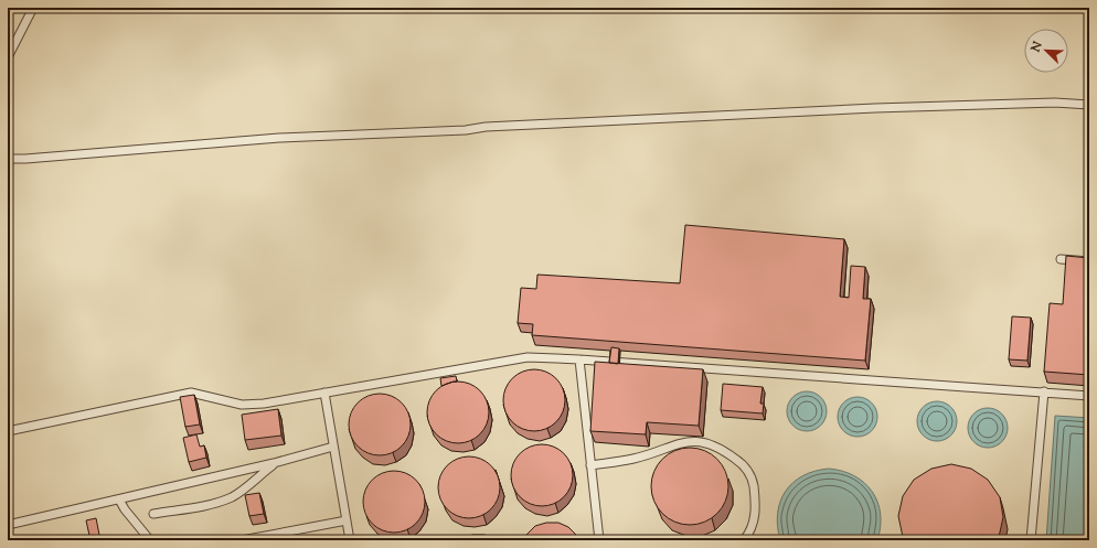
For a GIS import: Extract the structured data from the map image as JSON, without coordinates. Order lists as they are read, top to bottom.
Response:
{
  "north": "top left"
}
